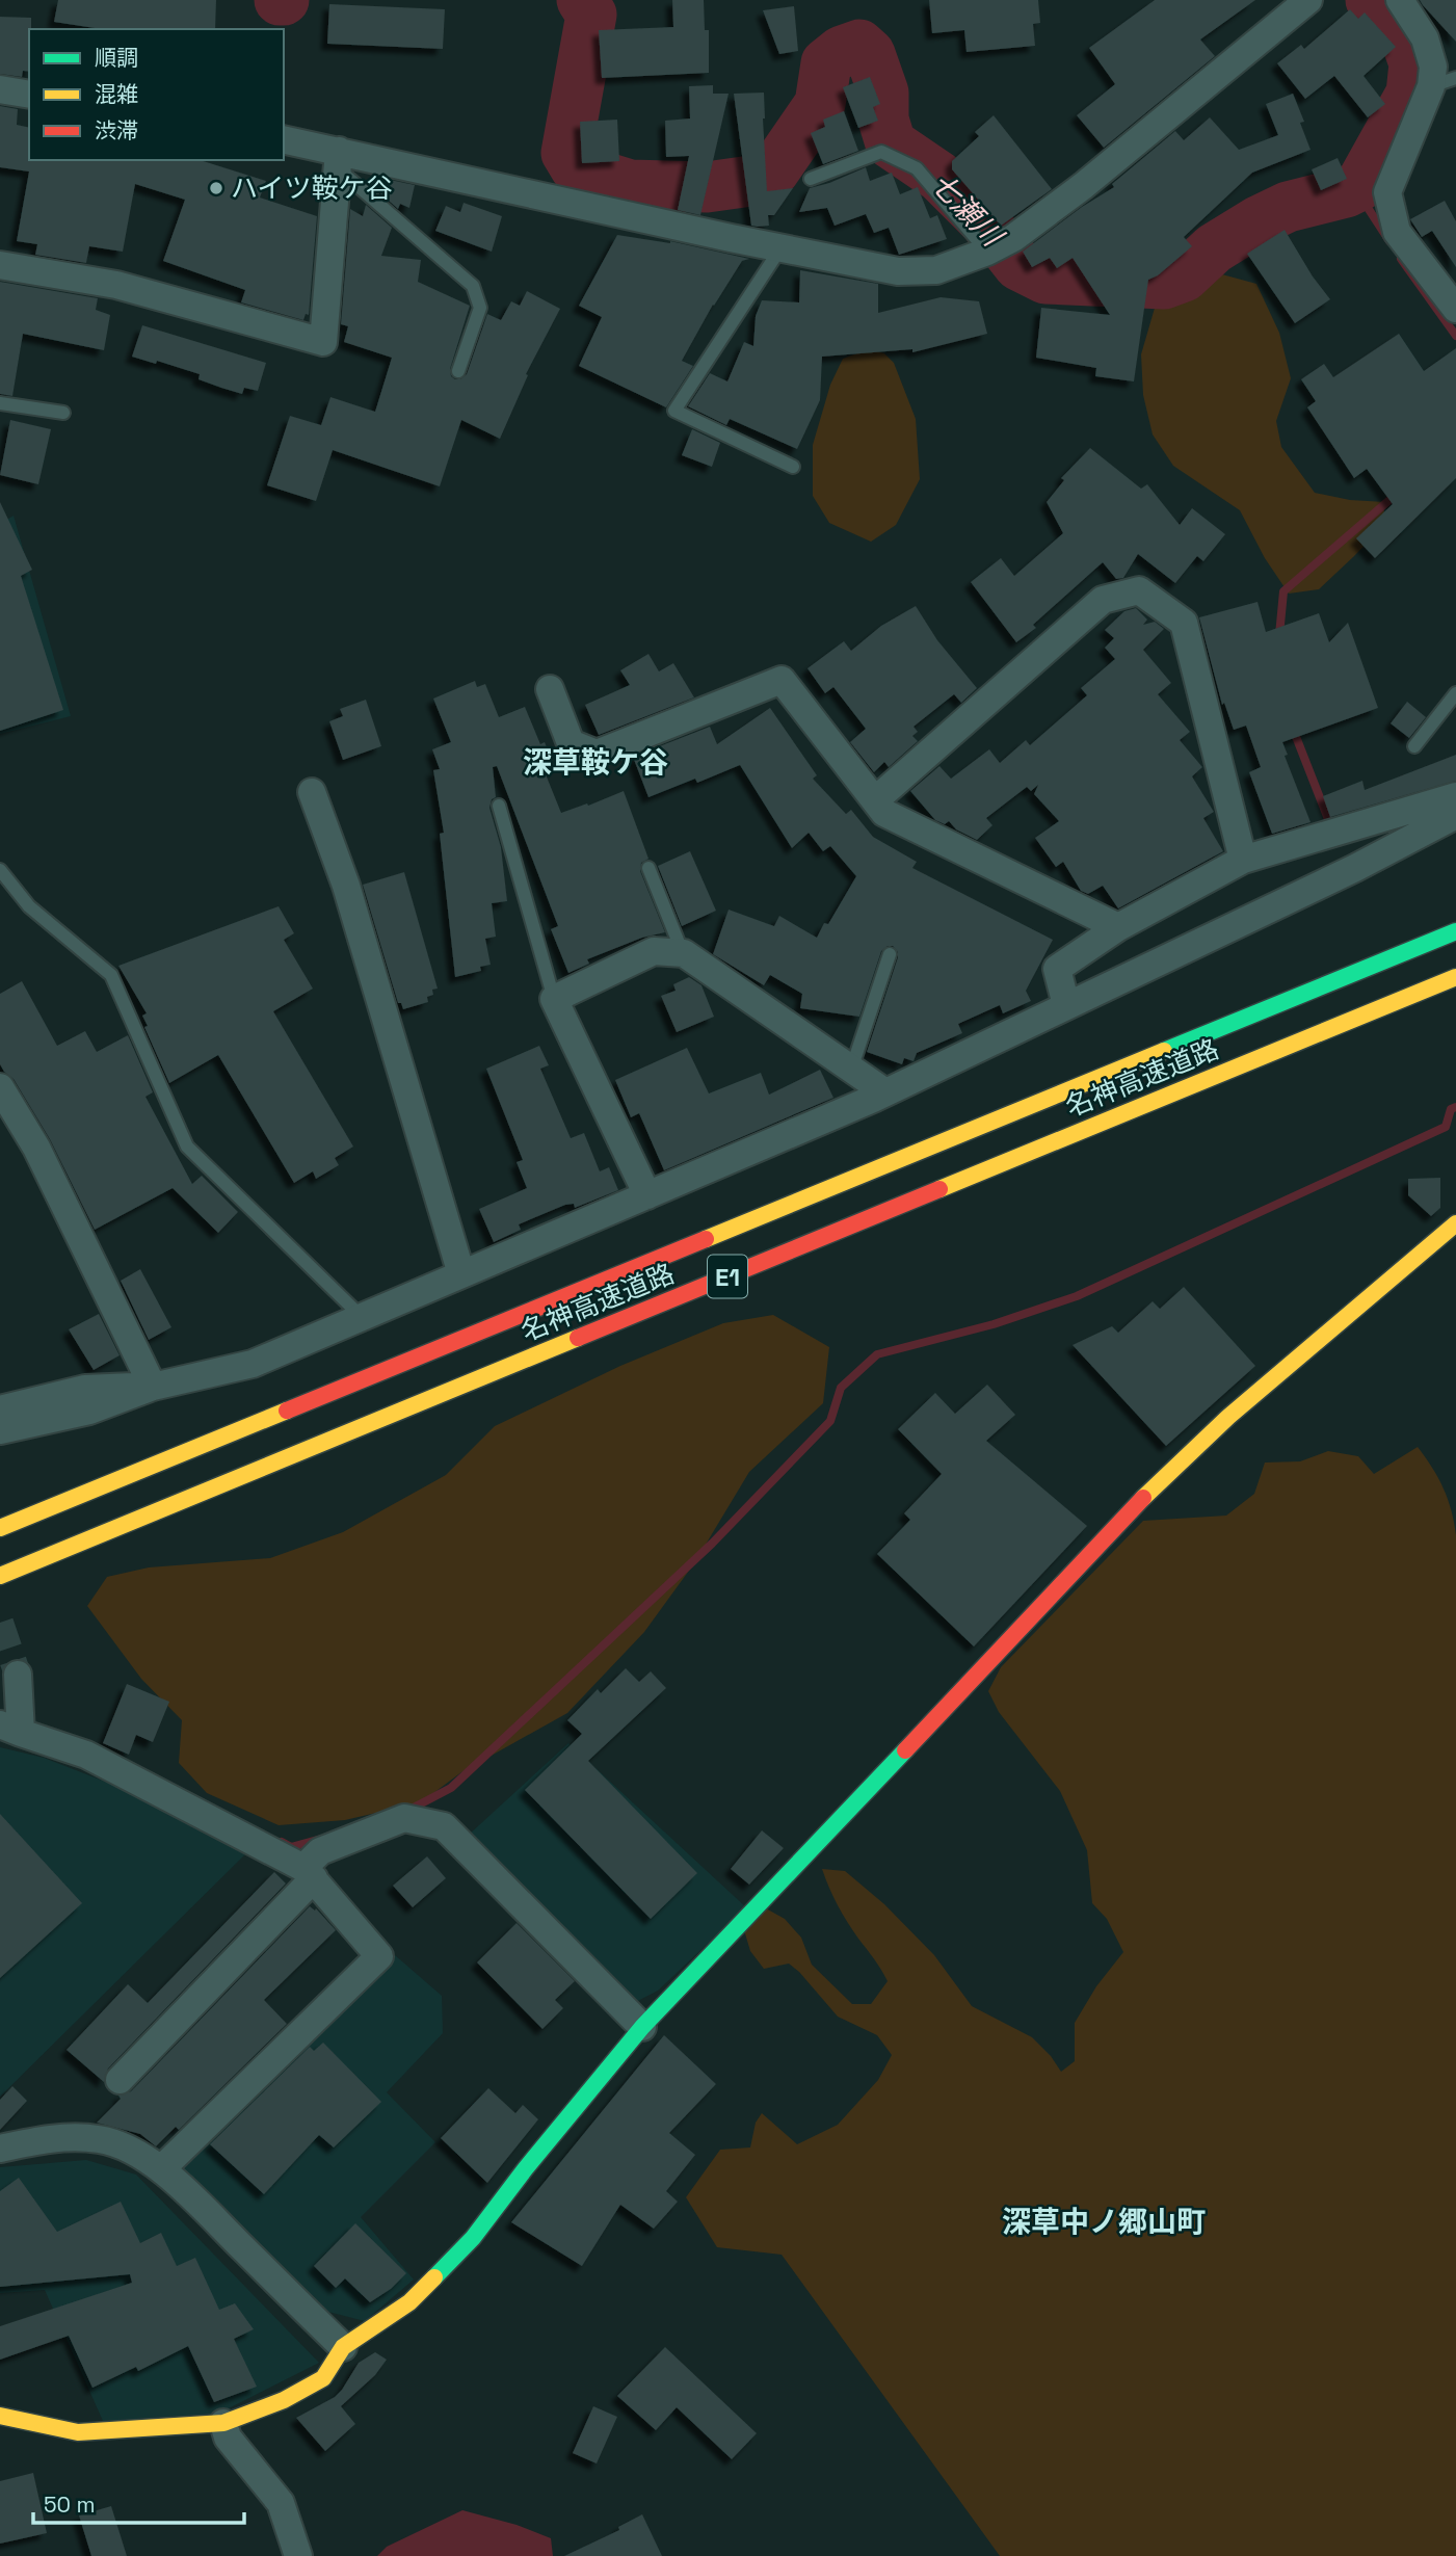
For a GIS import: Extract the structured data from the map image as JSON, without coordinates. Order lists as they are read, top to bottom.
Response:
{
  "streets": {
    "main road": ["名神高速道路", "E1"]
  },
  "districts": ["深草鞍ケ谷", "深草中ノ郷山町"],
  "water": ["七瀬川"],
  "places": ["ハイツ鞍ケ谷"],
  "legend": ["順調", "混雑", "渋滞"],
  "scale_bar": "50 m"
}
